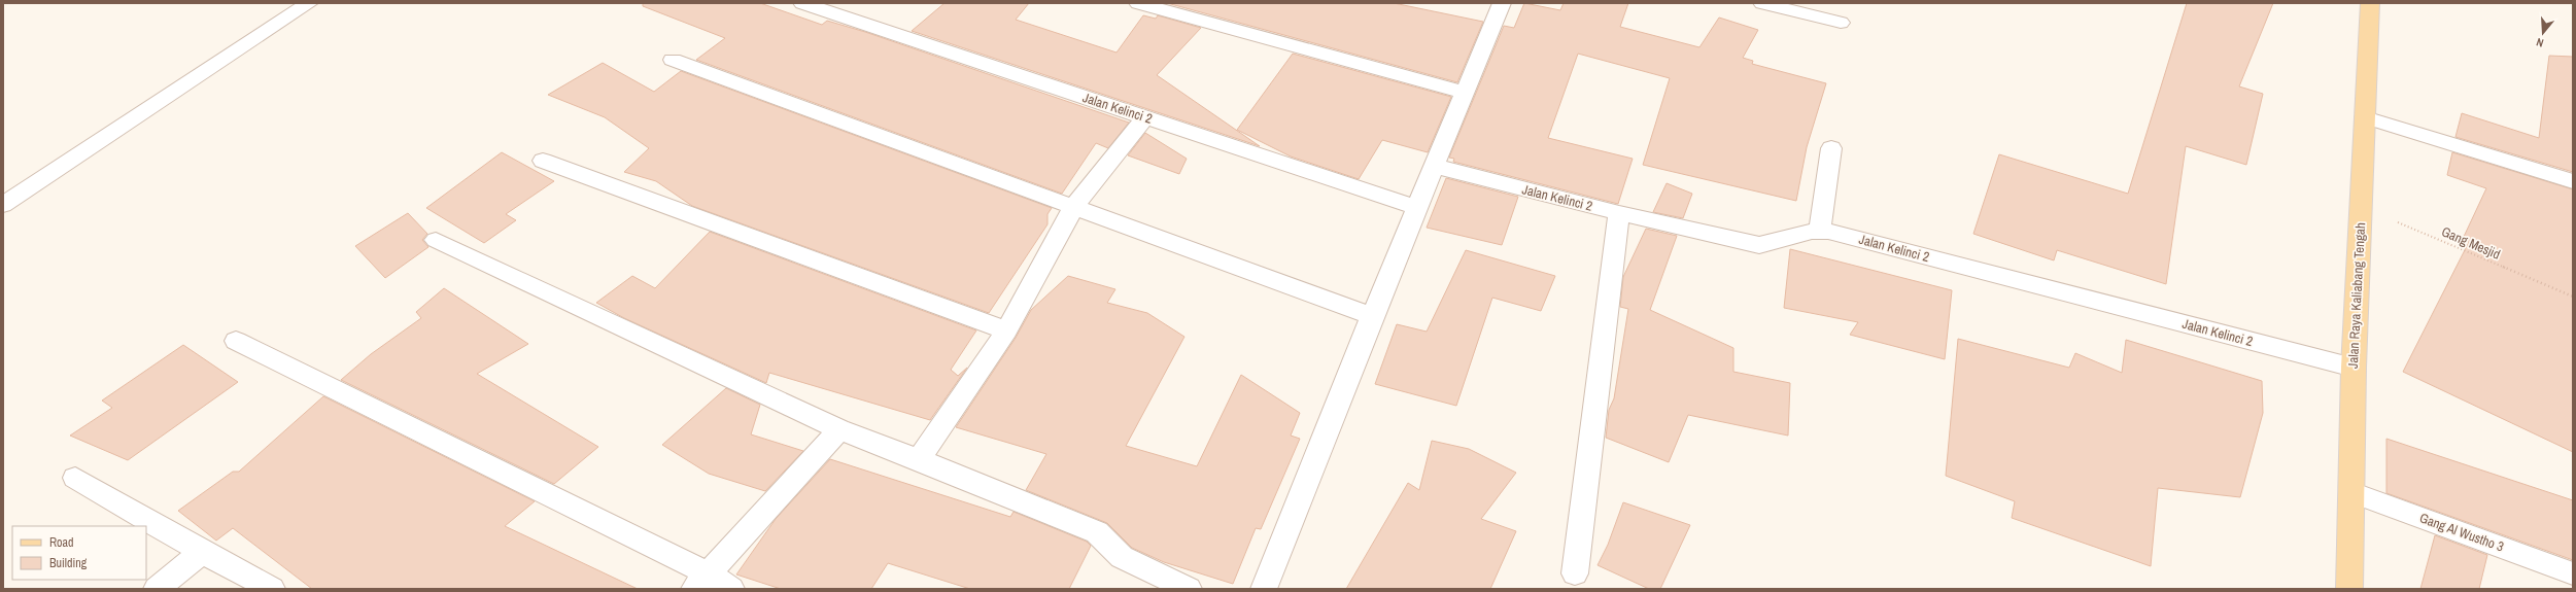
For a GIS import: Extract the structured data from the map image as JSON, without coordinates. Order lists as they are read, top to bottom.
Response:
{
  "streets": {
    "main road": ["Jalan Raya Kaliabang Tengah"],
    "street": ["Jalan Kelinci 2", "Gang Al Wustho 3"],
    "path": ["Gang Mesjid"]
  },
  "crossings": [
    ["Jalan Kelinci 2", "Jalan Raya Kaliabang Tengah"],
    ["Gang Mesjid", "Jalan Raya Kaliabang Tengah"],
    ["Jalan Raya Kaliabang Tengah", "Gang Al Wustho 3"]
  ],
  "legend": ["Road", "Building"],
  "north": "bottom"
}
